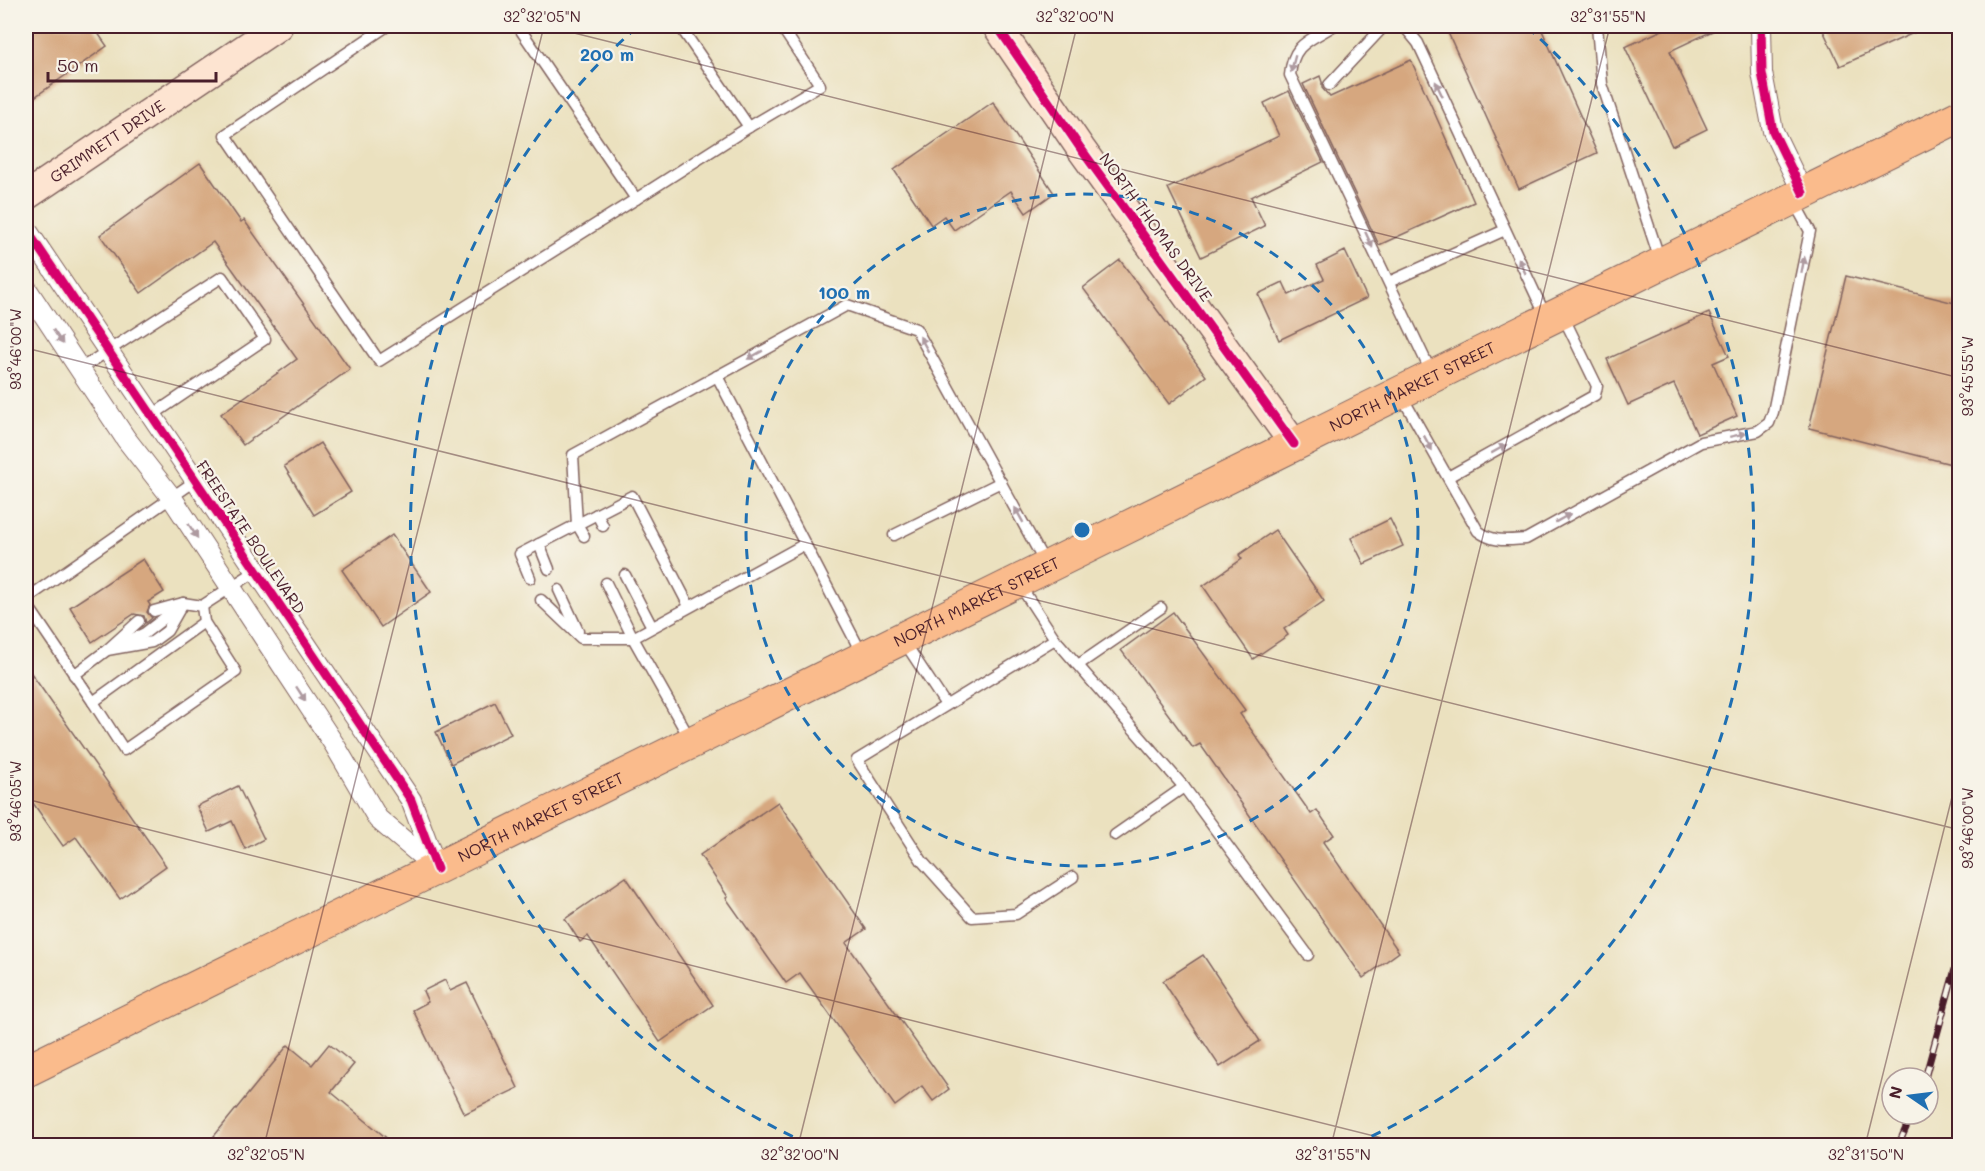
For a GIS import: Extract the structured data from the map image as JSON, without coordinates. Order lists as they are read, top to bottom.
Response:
{
  "streets": {
    "main road": ["NORTH MARKET STREET"],
    "street": ["GRIMMETT DRIVE", "NORTH THOMAS DRIVE", "FREESTATE BOULEVARD"]
  },
  "crossings": [
    ["NORTH THOMAS DRIVE", "NORTH MARKET STREET"],
    ["NORTH MARKET STREET", "FREESTATE BOULEVARD"]
  ],
  "scale_bar": "50 m",
  "north": "left",
  "coordinates": [
    "32°32'05\"N",
    "32°32'00\"N",
    "32°31'55\"N",
    "93°46'00\"W",
    "93°45'55\"W",
    "93°46'05\"W",
    "32°31'50\"N"
  ],
  "rings": ["200 m", "100 m"]
}
